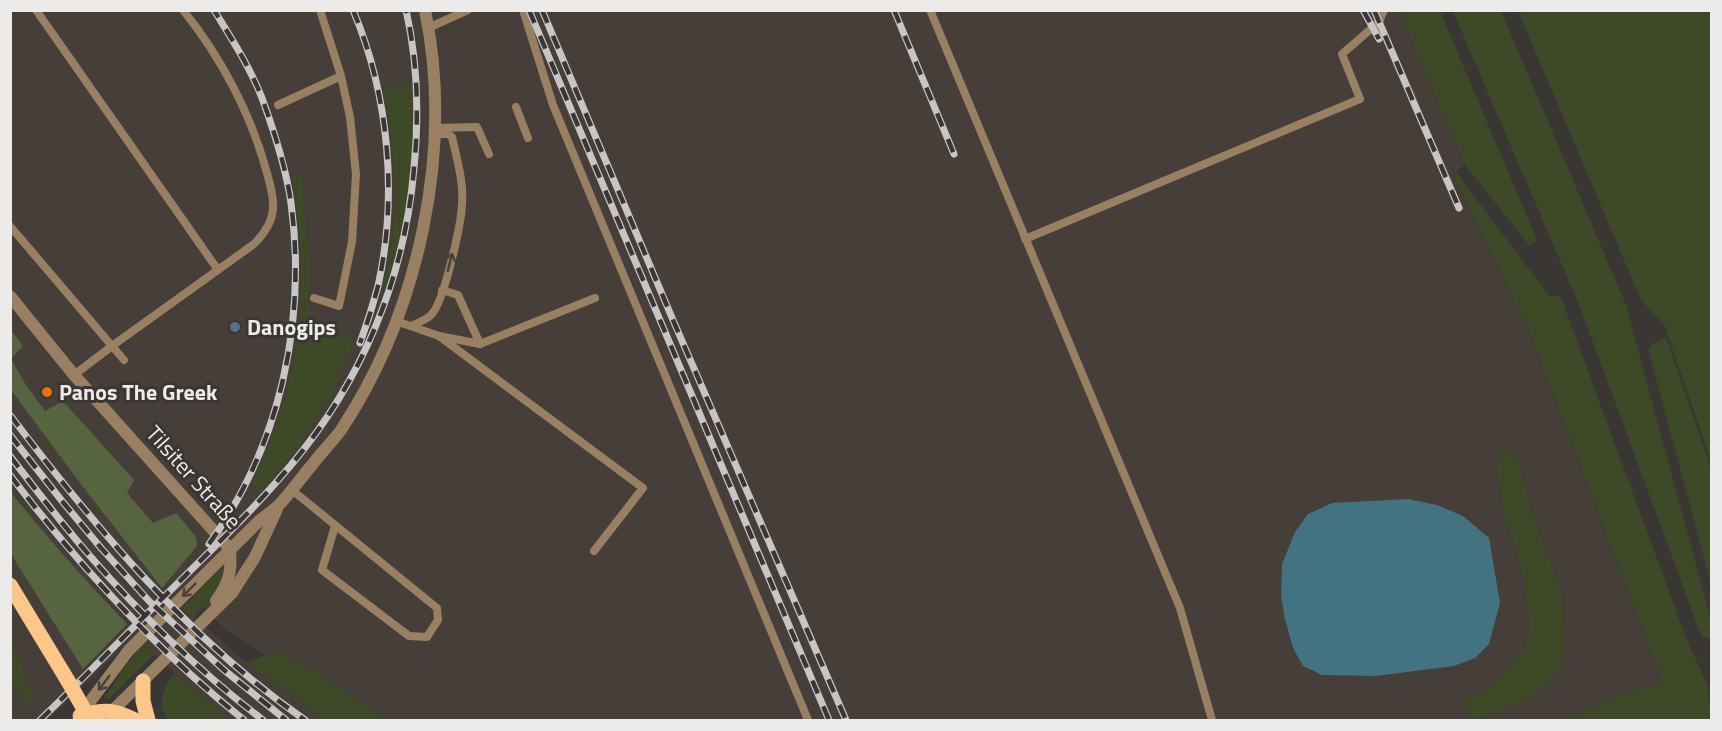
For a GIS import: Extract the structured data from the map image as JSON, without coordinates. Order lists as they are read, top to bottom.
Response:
{
  "streets": {
    "street": ["Tilsiter Straße"]
  },
  "places": ["Danogips", "Panos The Greek"]
}
